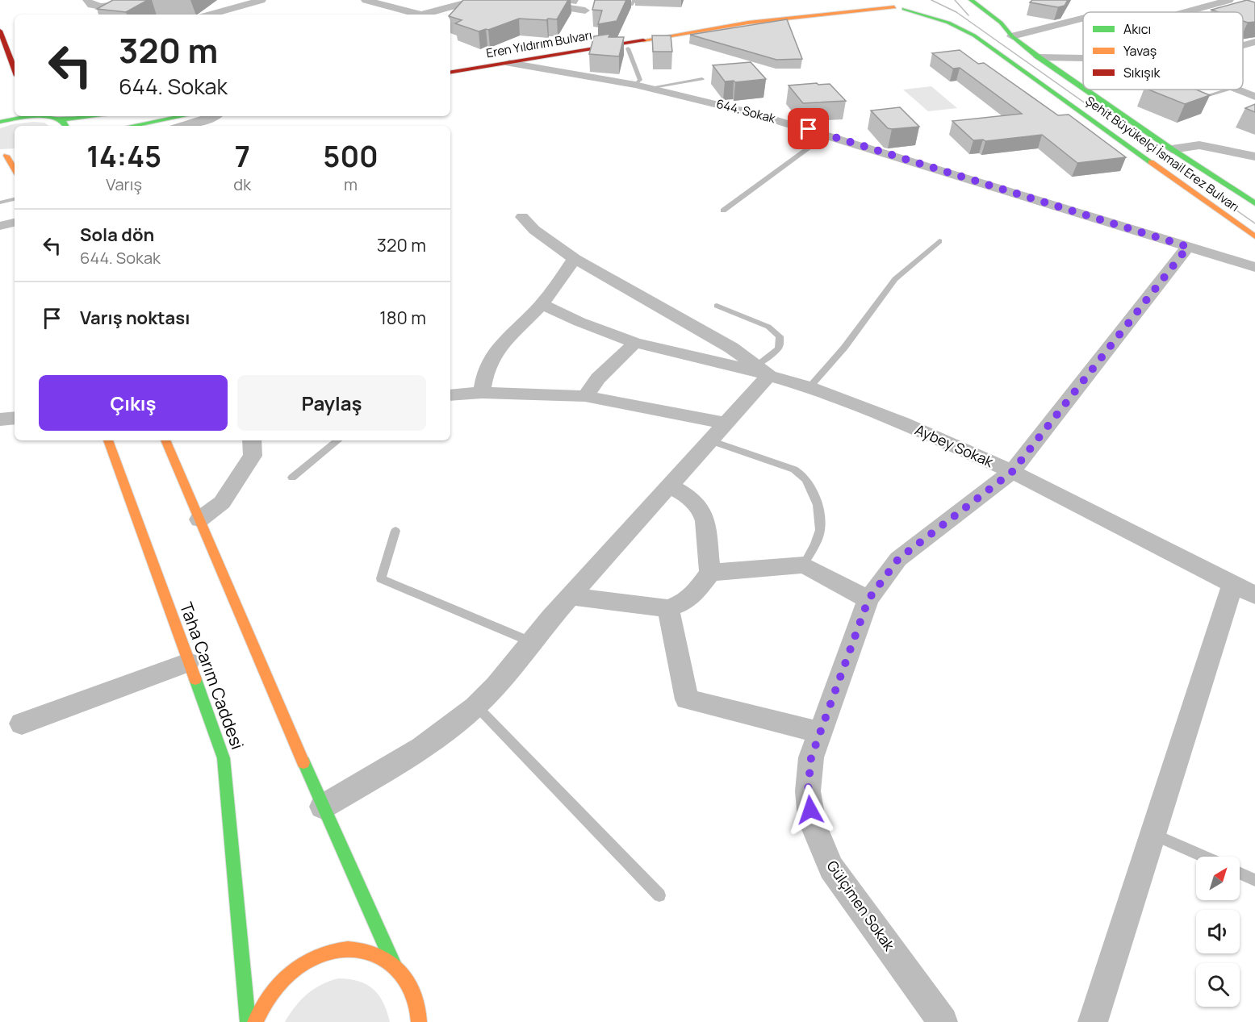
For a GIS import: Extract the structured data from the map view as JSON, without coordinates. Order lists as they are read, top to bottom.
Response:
{
  "streets": {
    "main road": ["Eren Yıldırım Bulvarı", "Şehit Büyükelçi İsmail Erez Bulvarı", "Taha Carım Caddesi"],
    "street": ["644. Sokak", "Aybey Sokak", "Gülçimen Sokak"]
  },
  "crossings": [
    ["Eren Yıldırım Bulvarı", "644. Sokak"],
    ["Eren Yıldırım Bulvarı", "Şehit Büyükelçi İsmail Erez Bulvarı"],
    ["644. Sokak", "Gülçimen Sokak"],
    ["Aybey Sokak", "Gülçimen Sokak"]
  ],
  "legend": ["Akıcı", "Yavaş", "Sıkışık"],
  "north": "top right",
  "page": {
    "turn": ["320 m", "644. Sokak"],
    "eta": [
      "14:45",
      "Varış",
      "7",
      "dk",
      "500",
      "m"
    ],
    "list": [
      {
        "name": "Sola dön",
        "note": "644. Sokak",
        "value": "320 m"
      },
      {
        "name": "Varış noktası",
        "value": "180 m"
      }
    ],
    "buttons": ["Çıkış", "Paylaş"]
  }
}
